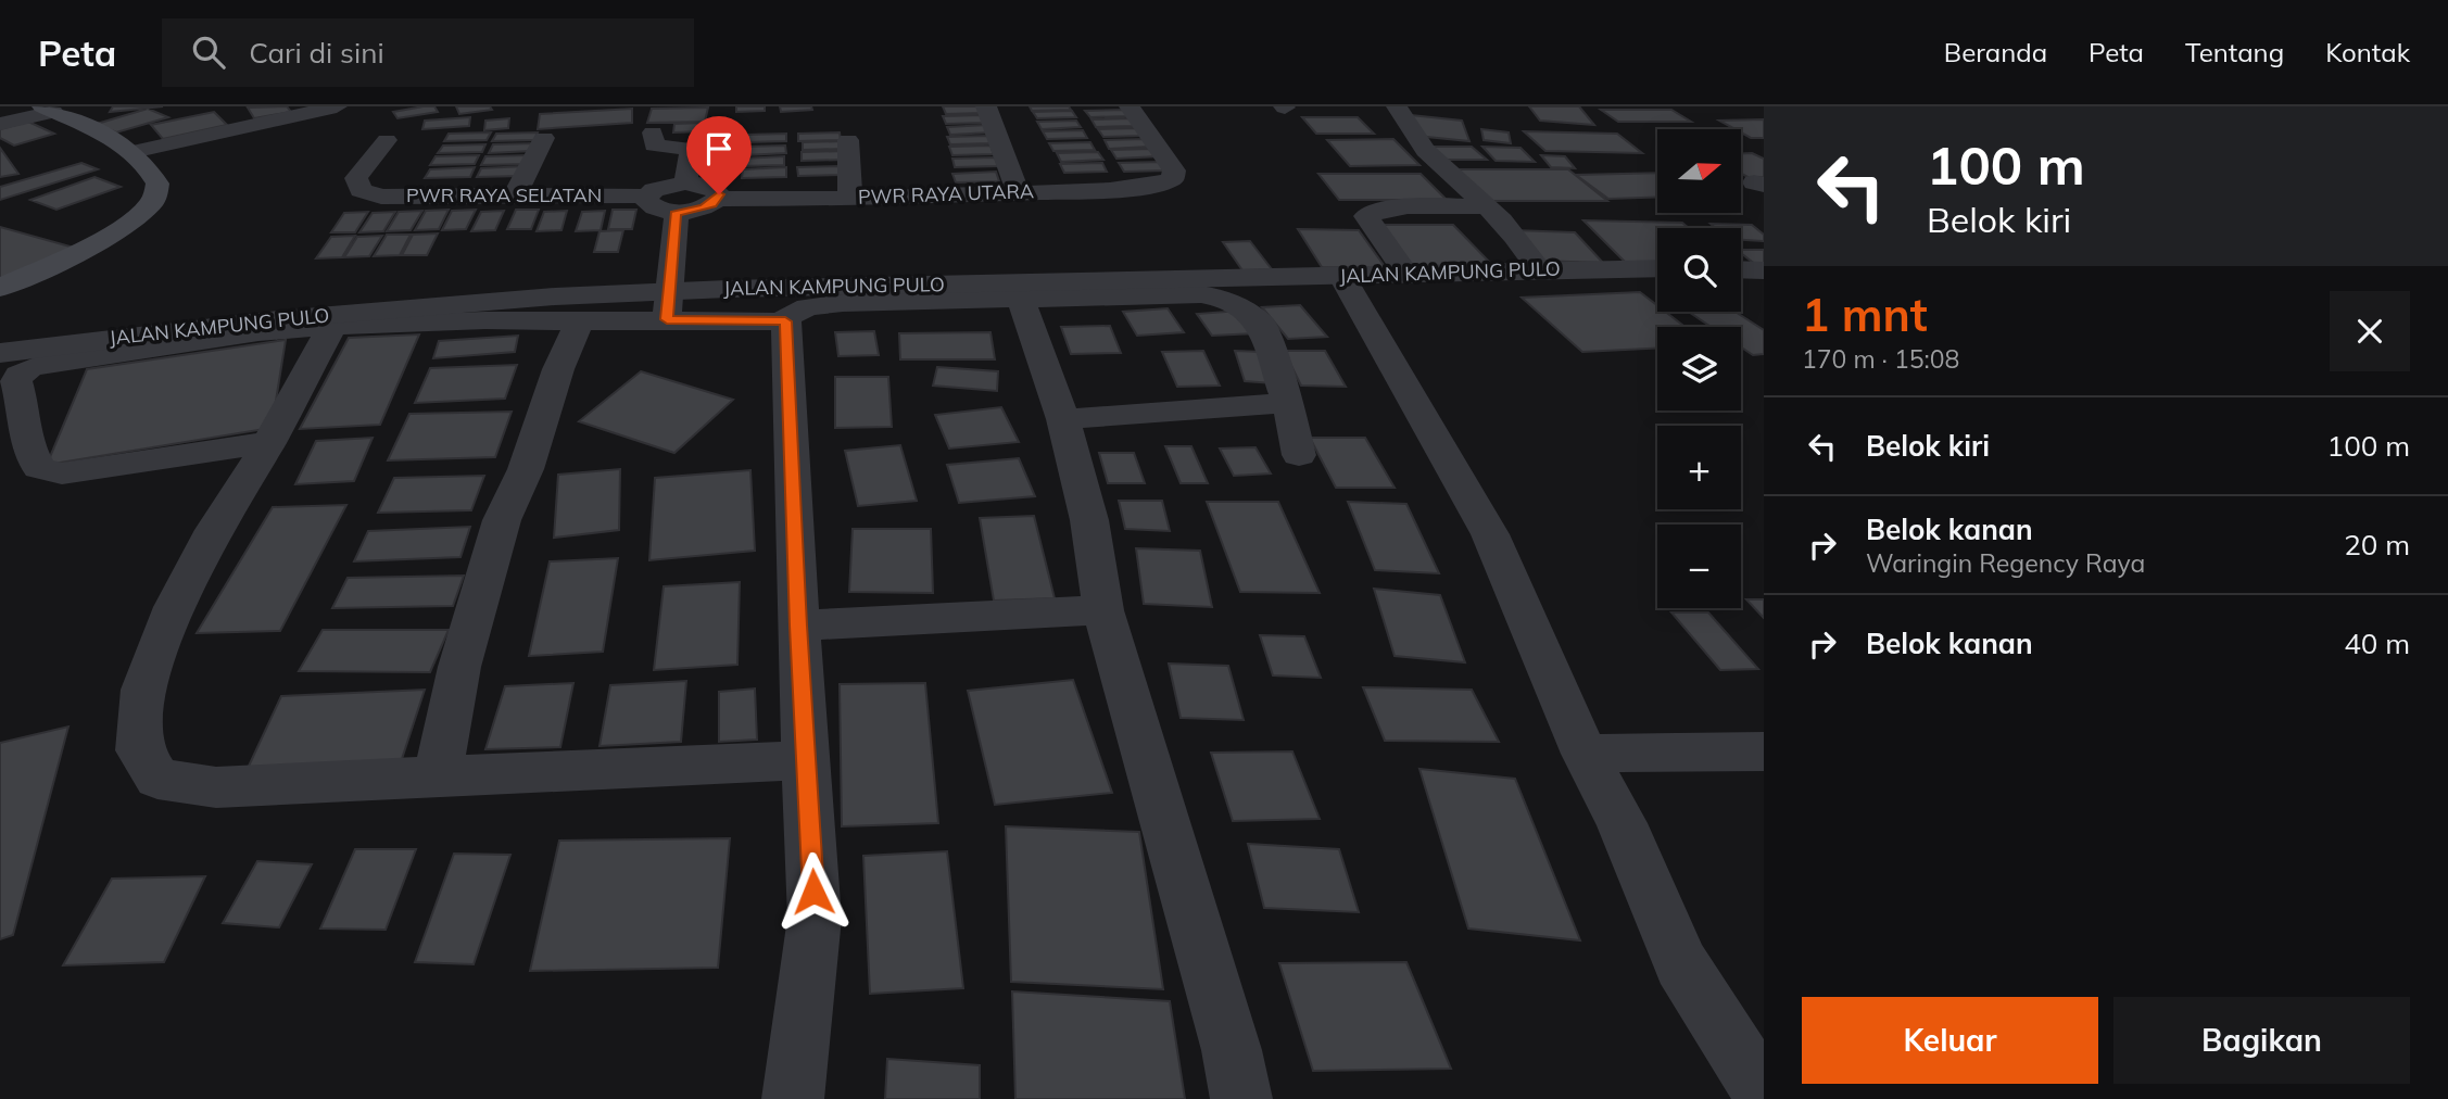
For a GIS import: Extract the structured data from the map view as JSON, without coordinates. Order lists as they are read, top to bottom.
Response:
{
  "streets": {
    "street": ["PWR RAYA UTARA", "PWR RAYA SELATAN", "JALAN KAMPUNG PULO"]
  },
  "north": "right",
  "page": {
    "header": "Peta",
    "search": "Cari di sini",
    "nav": [
      "Beranda",
      "Peta",
      "Tentang",
      "Kontak"
    ],
    "turn": ["100 m", "Belok kiri"],
    "map_buttons": ["+", "−"],
    "heading": ["1 mnt", "170 m · 15:08"],
    "list": [
      {
        "name": "Belok kiri",
        "value": "100 m"
      },
      {
        "name": "Belok kanan",
        "note": "Waringin Regency Raya",
        "value": "20 m"
      },
      {
        "name": "Belok kanan",
        "value": "40 m"
      }
    ],
    "buttons": ["Keluar", "Bagikan"]
  }
}
